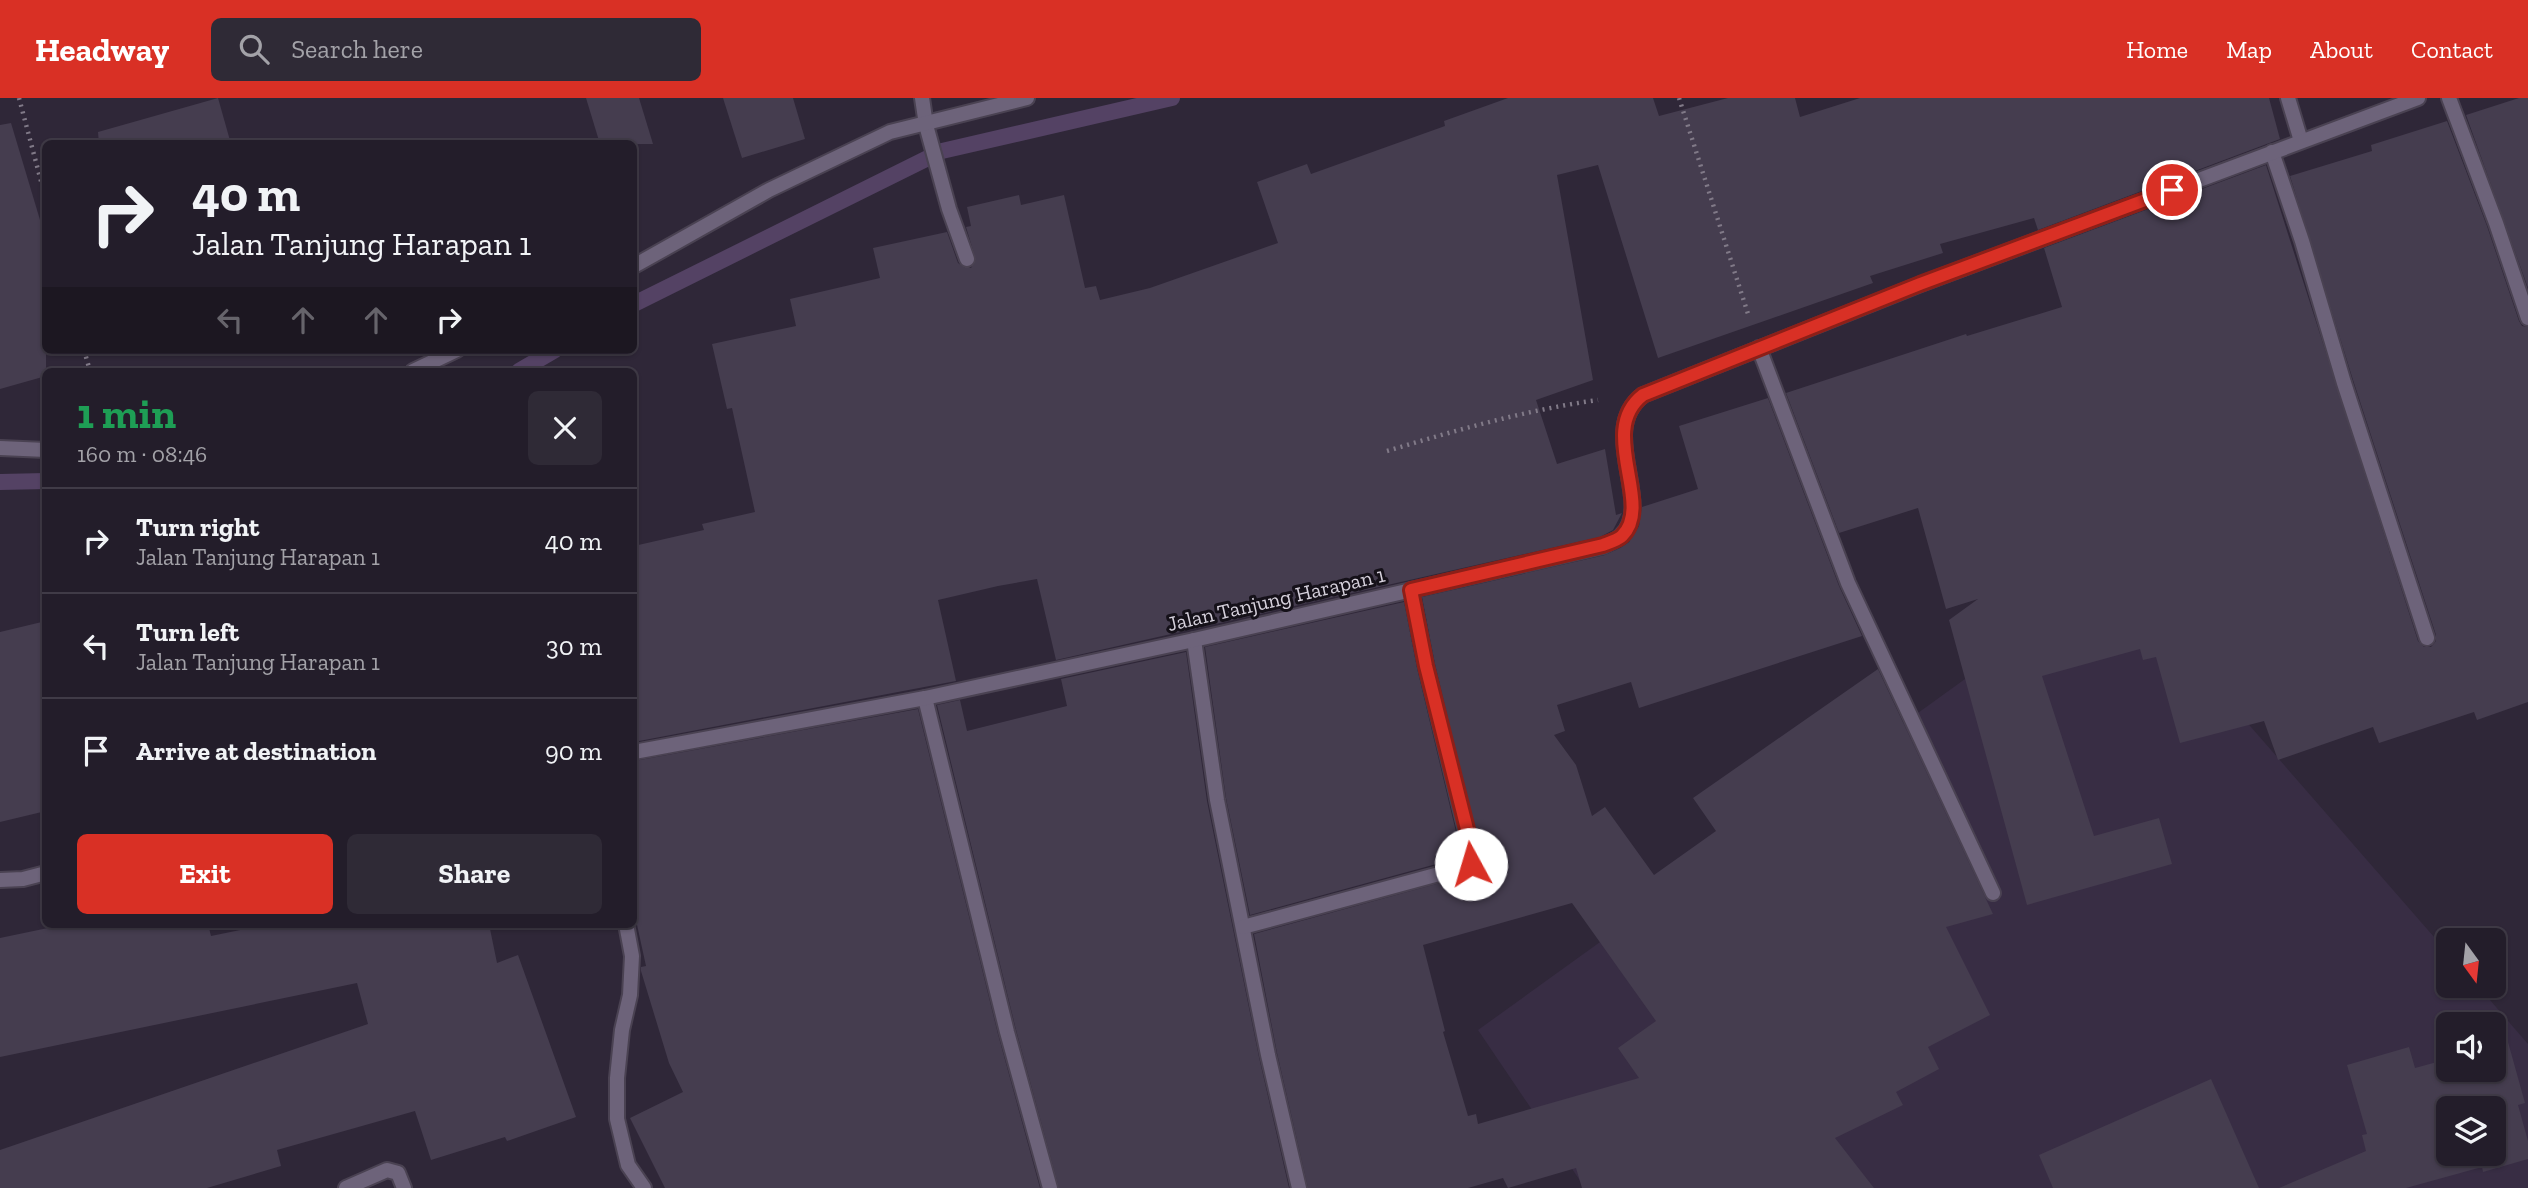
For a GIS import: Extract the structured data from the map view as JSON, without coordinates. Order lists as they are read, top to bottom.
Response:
{
  "streets": {
    "street": ["Jalan Tanjung Harapan 1"]
  },
  "north": "bottom",
  "page": {
    "header": "Headway",
    "search": "Search here",
    "nav": [
      "Home",
      "Map",
      "About",
      "Contact"
    ],
    "turn": ["40 m", "Jalan Tanjung Harapan 1"],
    "heading": ["1 min", "160 m · 08:46"],
    "list": [
      {
        "name": "Turn right",
        "note": "Jalan Tanjung Harapan 1",
        "value": "40 m"
      },
      {
        "name": "Turn left",
        "note": "Jalan Tanjung Harapan 1",
        "value": "30 m"
      },
      {
        "name": "Arrive at destination",
        "value": "90 m"
      }
    ],
    "buttons": ["Exit", "Share"]
  }
}
